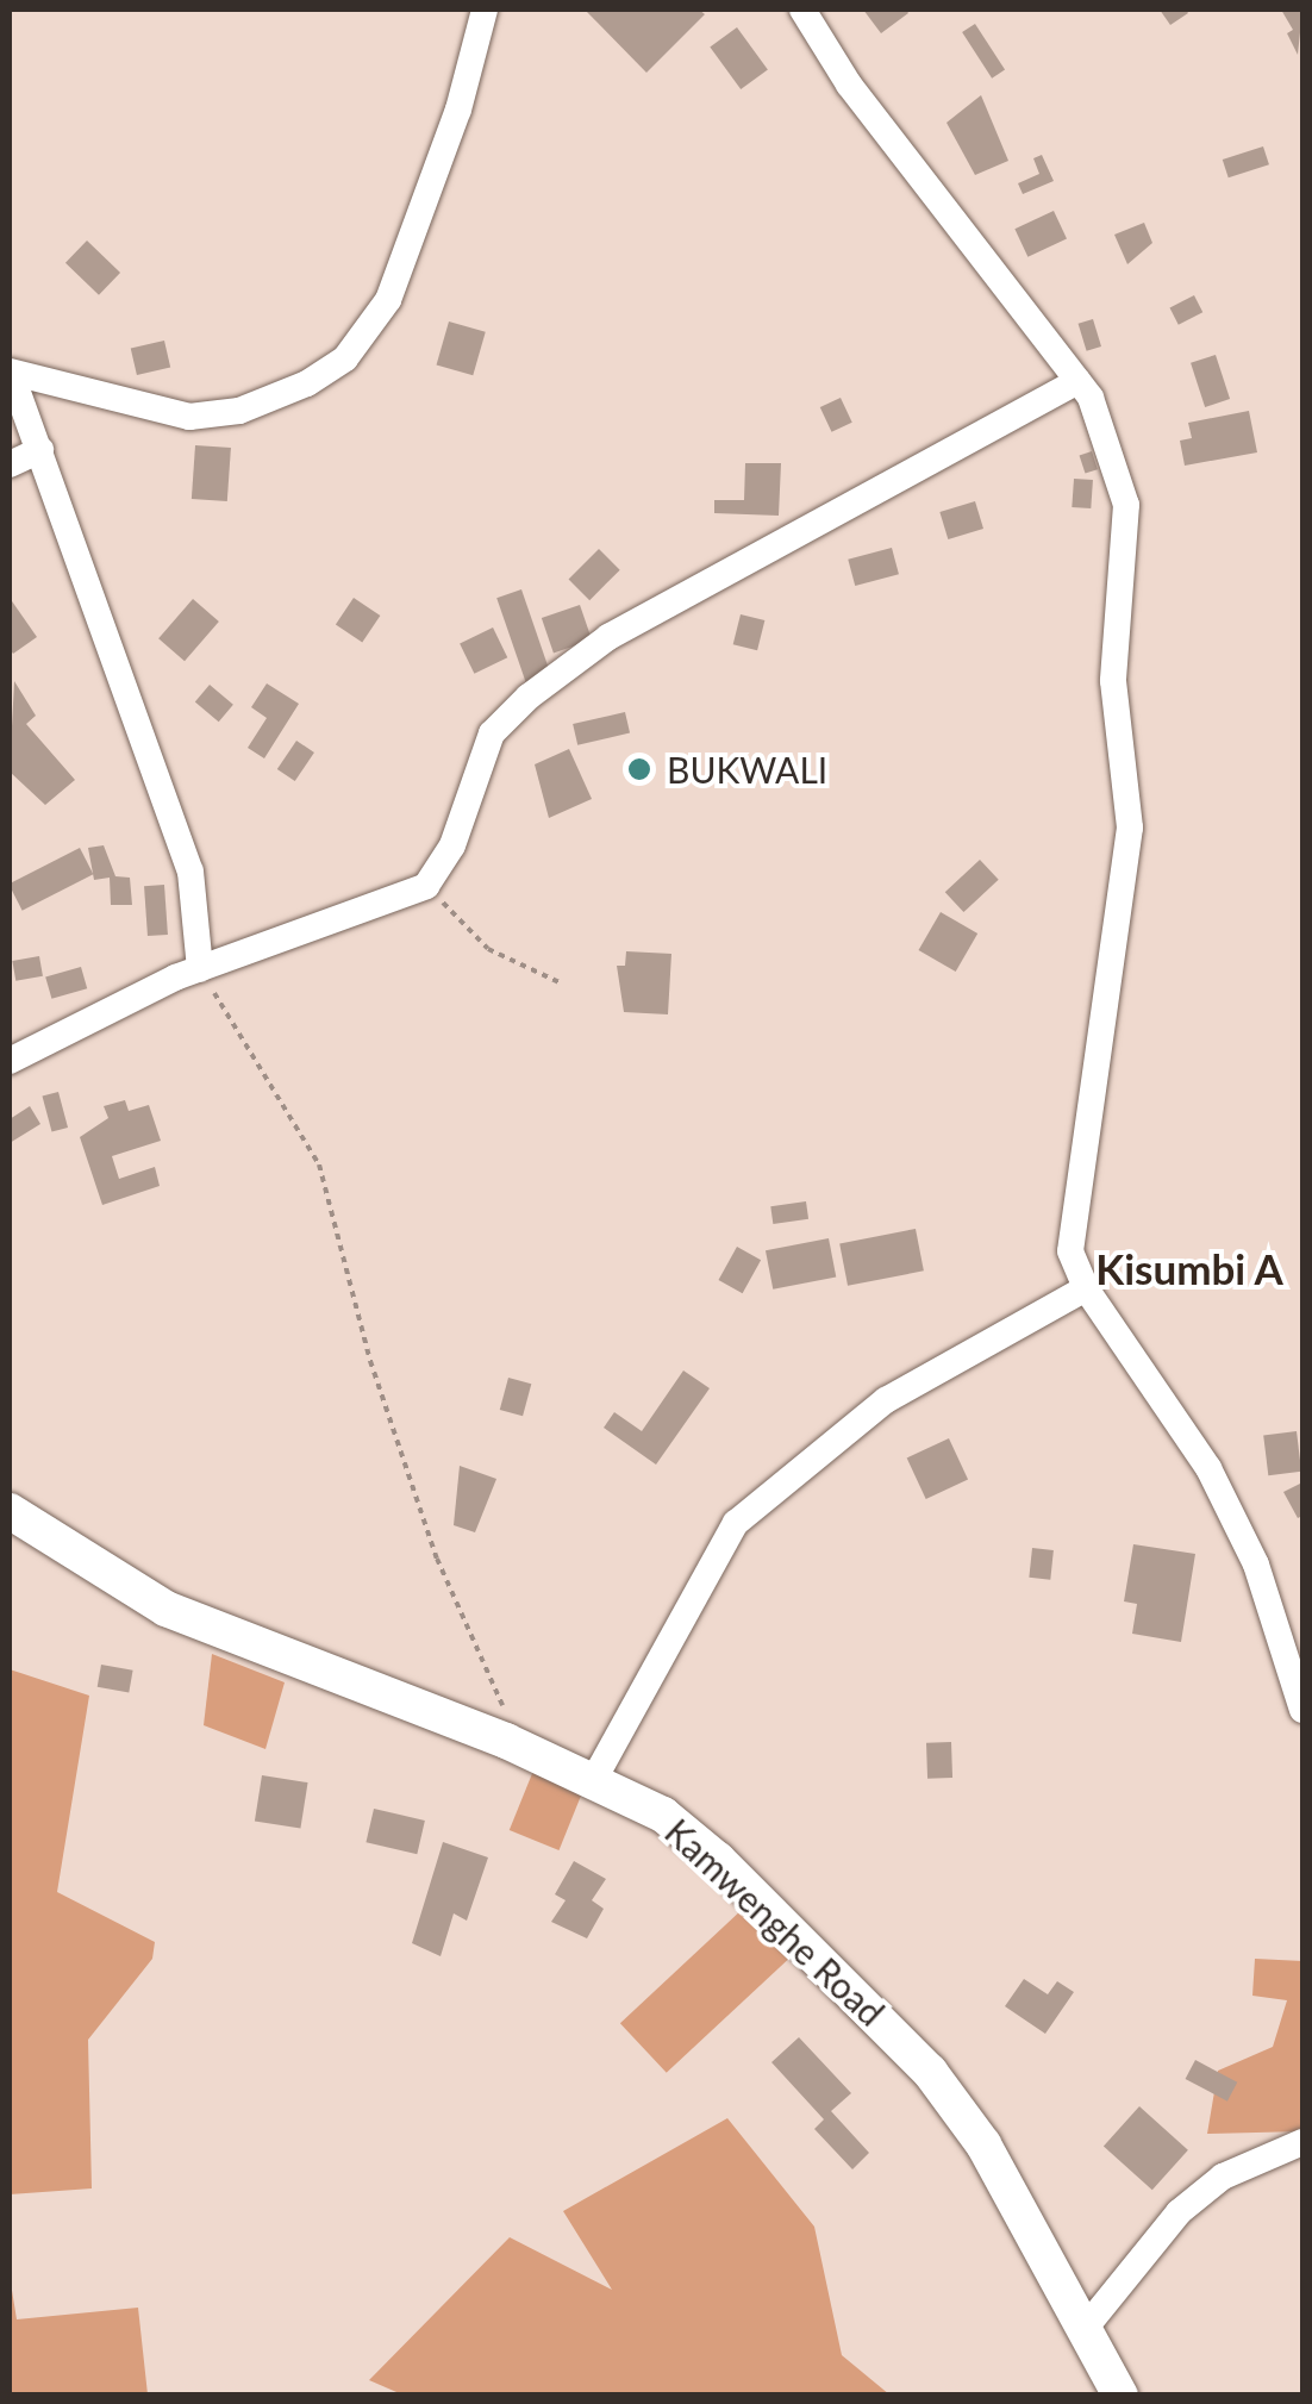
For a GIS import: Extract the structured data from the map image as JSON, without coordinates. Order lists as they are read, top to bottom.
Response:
{
  "streets": {
    "main road": ["Kamwenghe Road"]
  },
  "districts": ["Kisumbi A"],
  "places": ["BUKWALI"]
}
